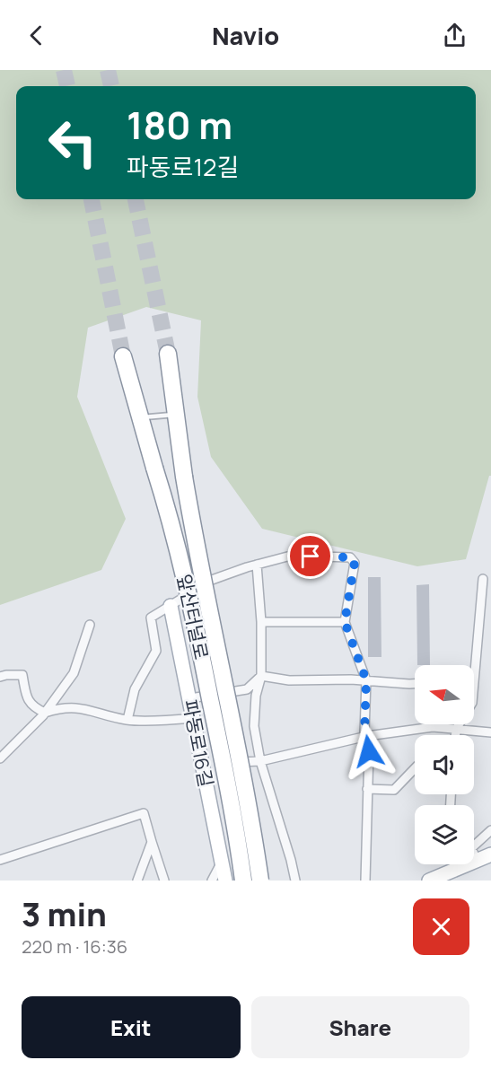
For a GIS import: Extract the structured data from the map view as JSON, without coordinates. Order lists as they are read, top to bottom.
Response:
{
  "streets": {
    "highway": ["앞산터널로"],
    "main road": ["파동로16길"]
  },
  "north": "left",
  "page": {
    "header": "Navio",
    "turn": ["180 m", "파동로12길"],
    "heading": ["3 min", "220 m · 16:36"],
    "buttons": ["Exit", "Share"]
  }
}
